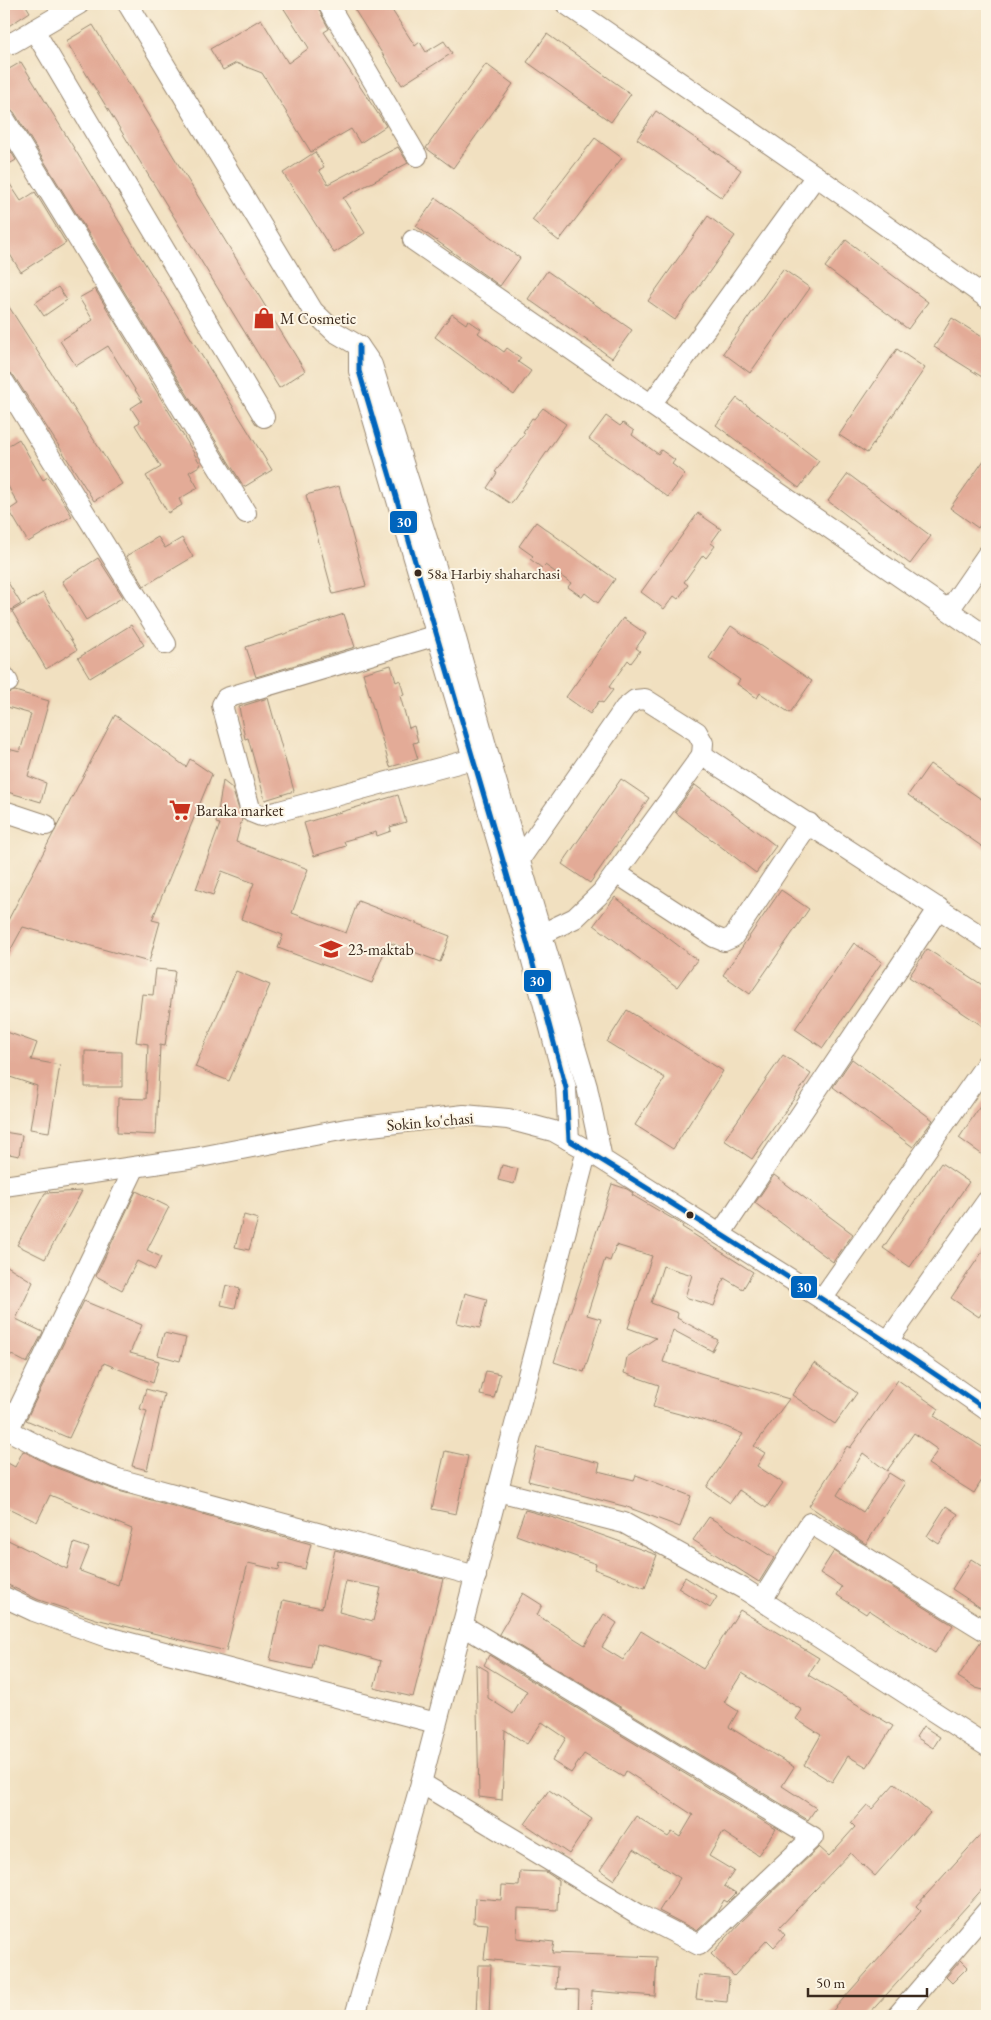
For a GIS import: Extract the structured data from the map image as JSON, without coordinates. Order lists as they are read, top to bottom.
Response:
{
  "streets": {
    "street": ["Sokin ko'chasi"]
  },
  "places": {
    "shop": ["M Cosmetic"],
    "other": ["58a Harbiy shaharchasi"],
    "supermarket": ["Baraka market"],
    "school or university": ["23-maktab"]
  },
  "lines": ["transit line 30"],
  "scale_bar": "50 m"
}
